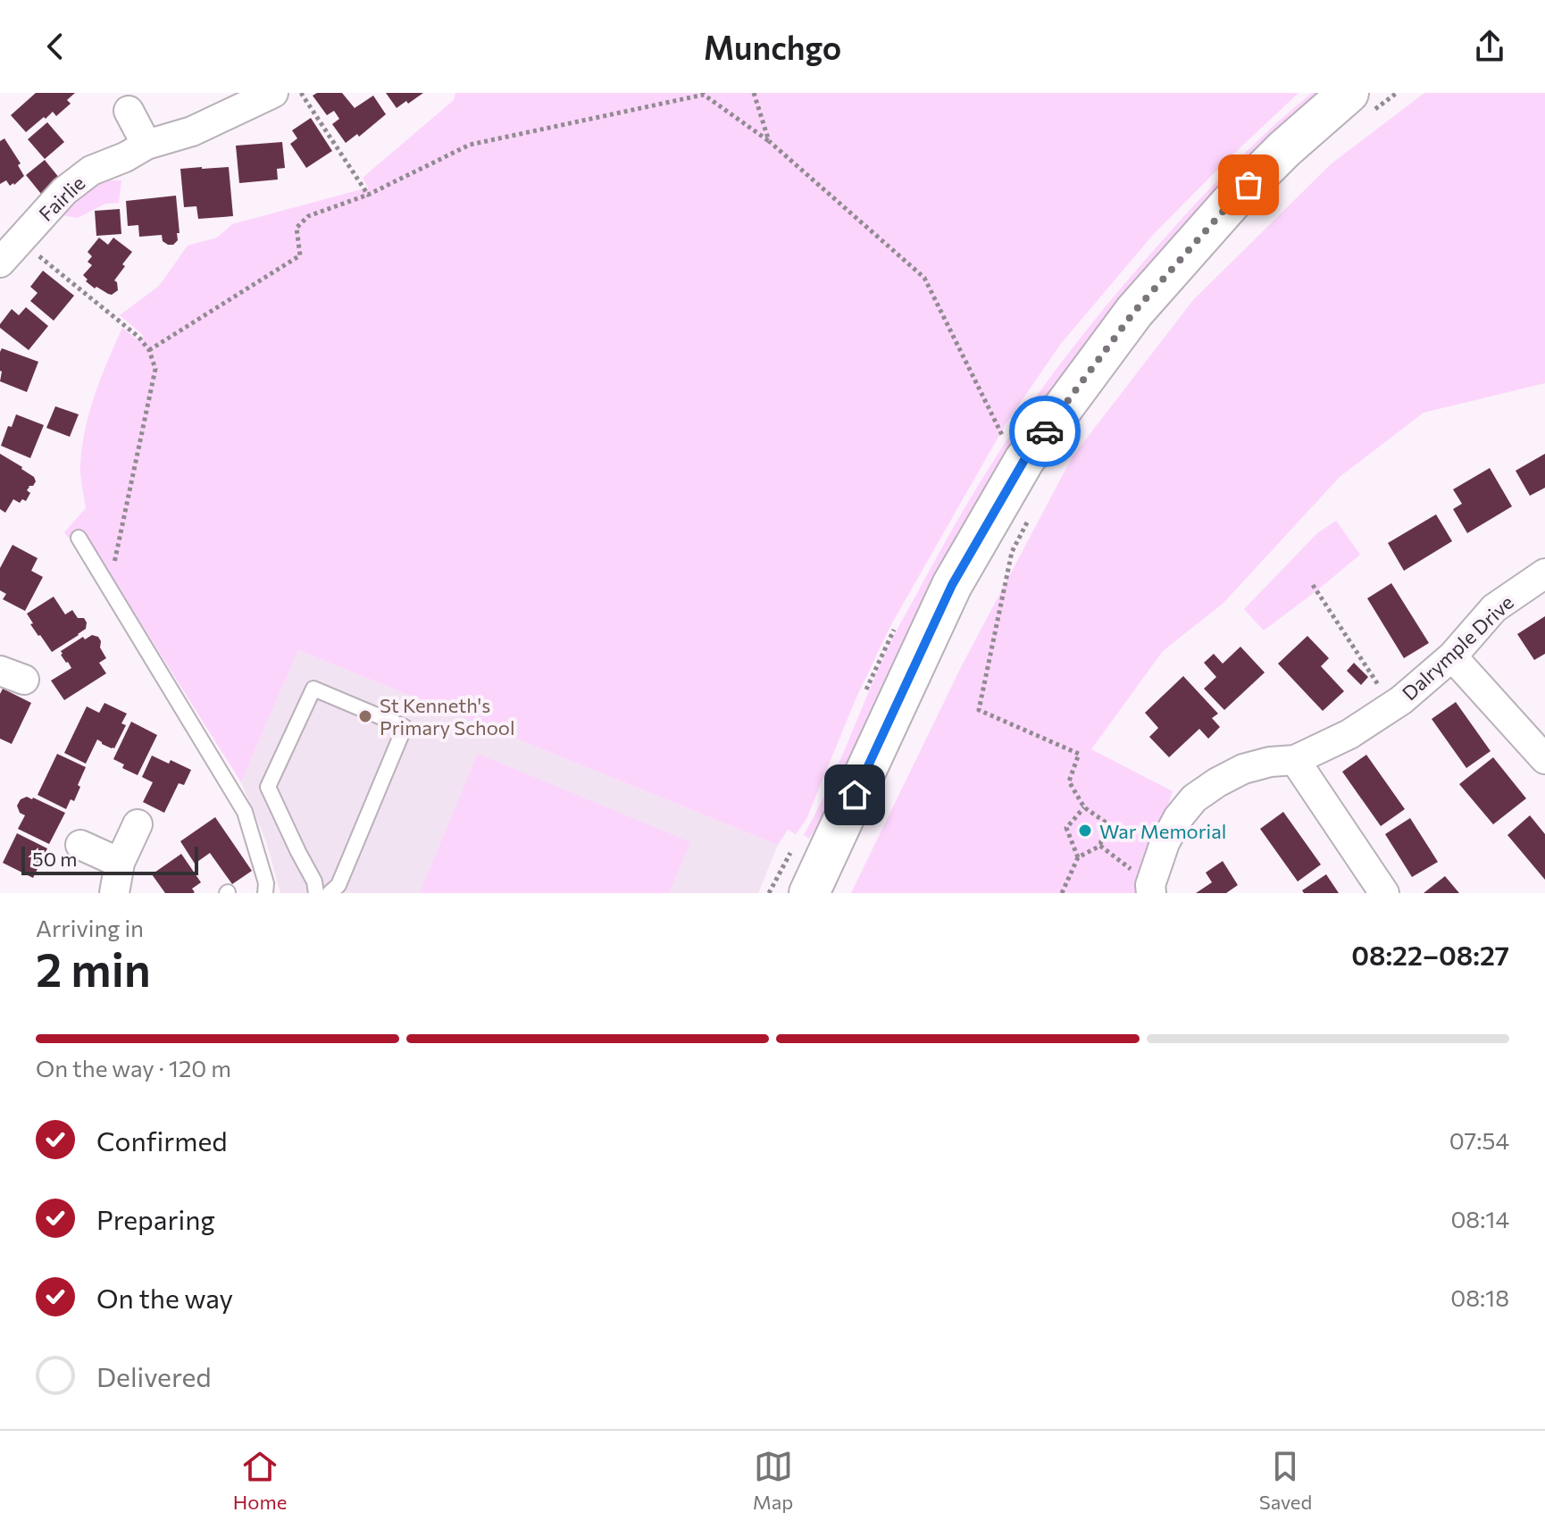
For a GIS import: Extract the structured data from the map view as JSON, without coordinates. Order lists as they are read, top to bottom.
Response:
{
  "streets": {
    "street": ["Fairlie", "Dalrymple Drive"]
  },
  "places": ["St Kenneth's Primary School", "War Memorial"],
  "scale_bar": "50 m",
  "page": {
    "header": "Munchgo",
    "scale": "50 m",
    "heading": ["2 min", "Arriving in", "08:22–08:27"],
    "bar": "On the way · 120 m",
    "list": [
      ["Confirmed", "07:54"],
      ["Preparing", "08:14"],
      ["On the way", "08:18"],
      "Delivered"
    ],
    "tabs": ["Home", "Map", "Saved"]
  }
}
